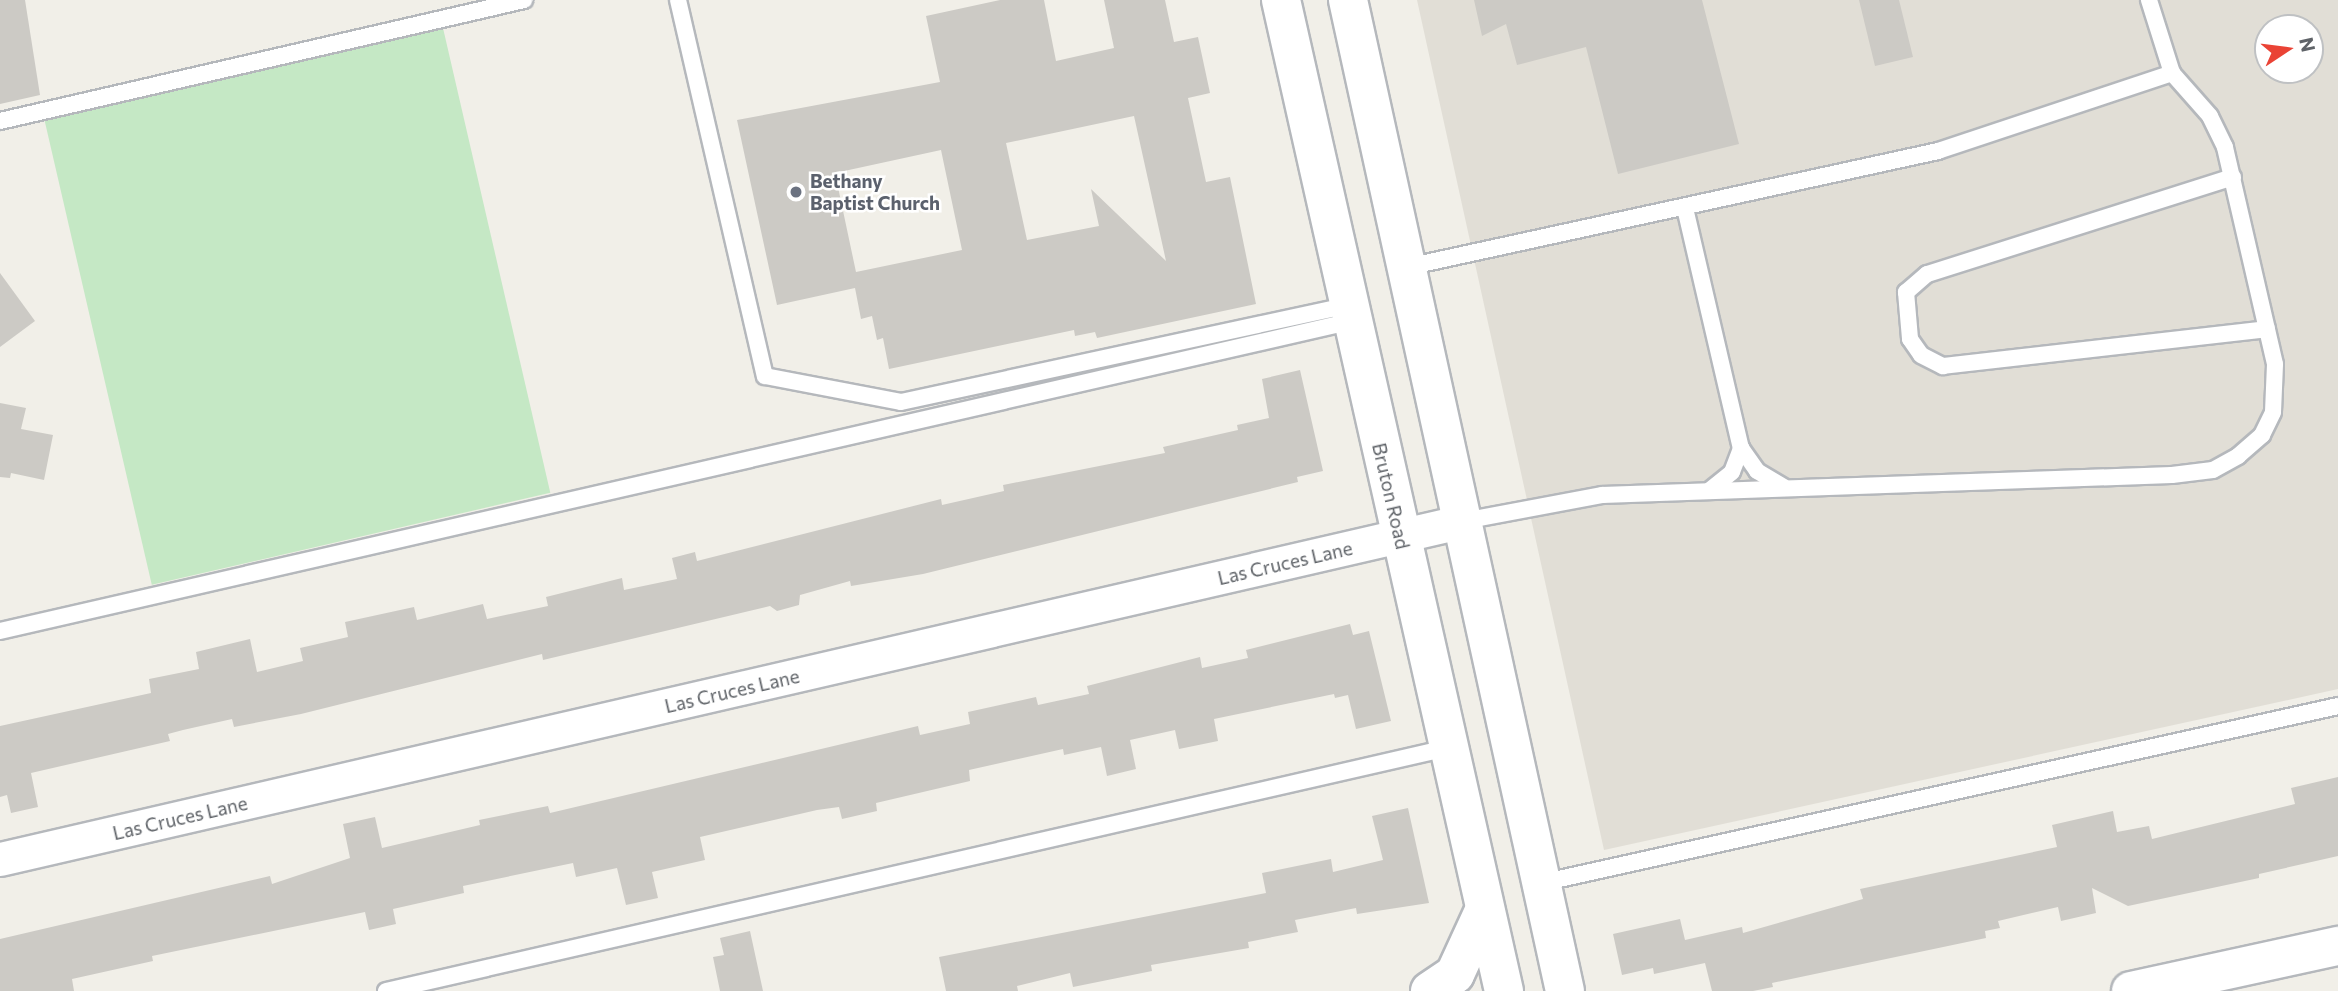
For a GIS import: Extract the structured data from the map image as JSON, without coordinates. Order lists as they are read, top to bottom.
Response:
{
  "streets": {
    "main road": ["Bruton Road"],
    "street": ["Las Cruces Lane"]
  },
  "crossings": [
    ["Bruton Road", "Las Cruces Lane"]
  ],
  "places": ["Bethany Baptist Church"],
  "north": "right"
}
